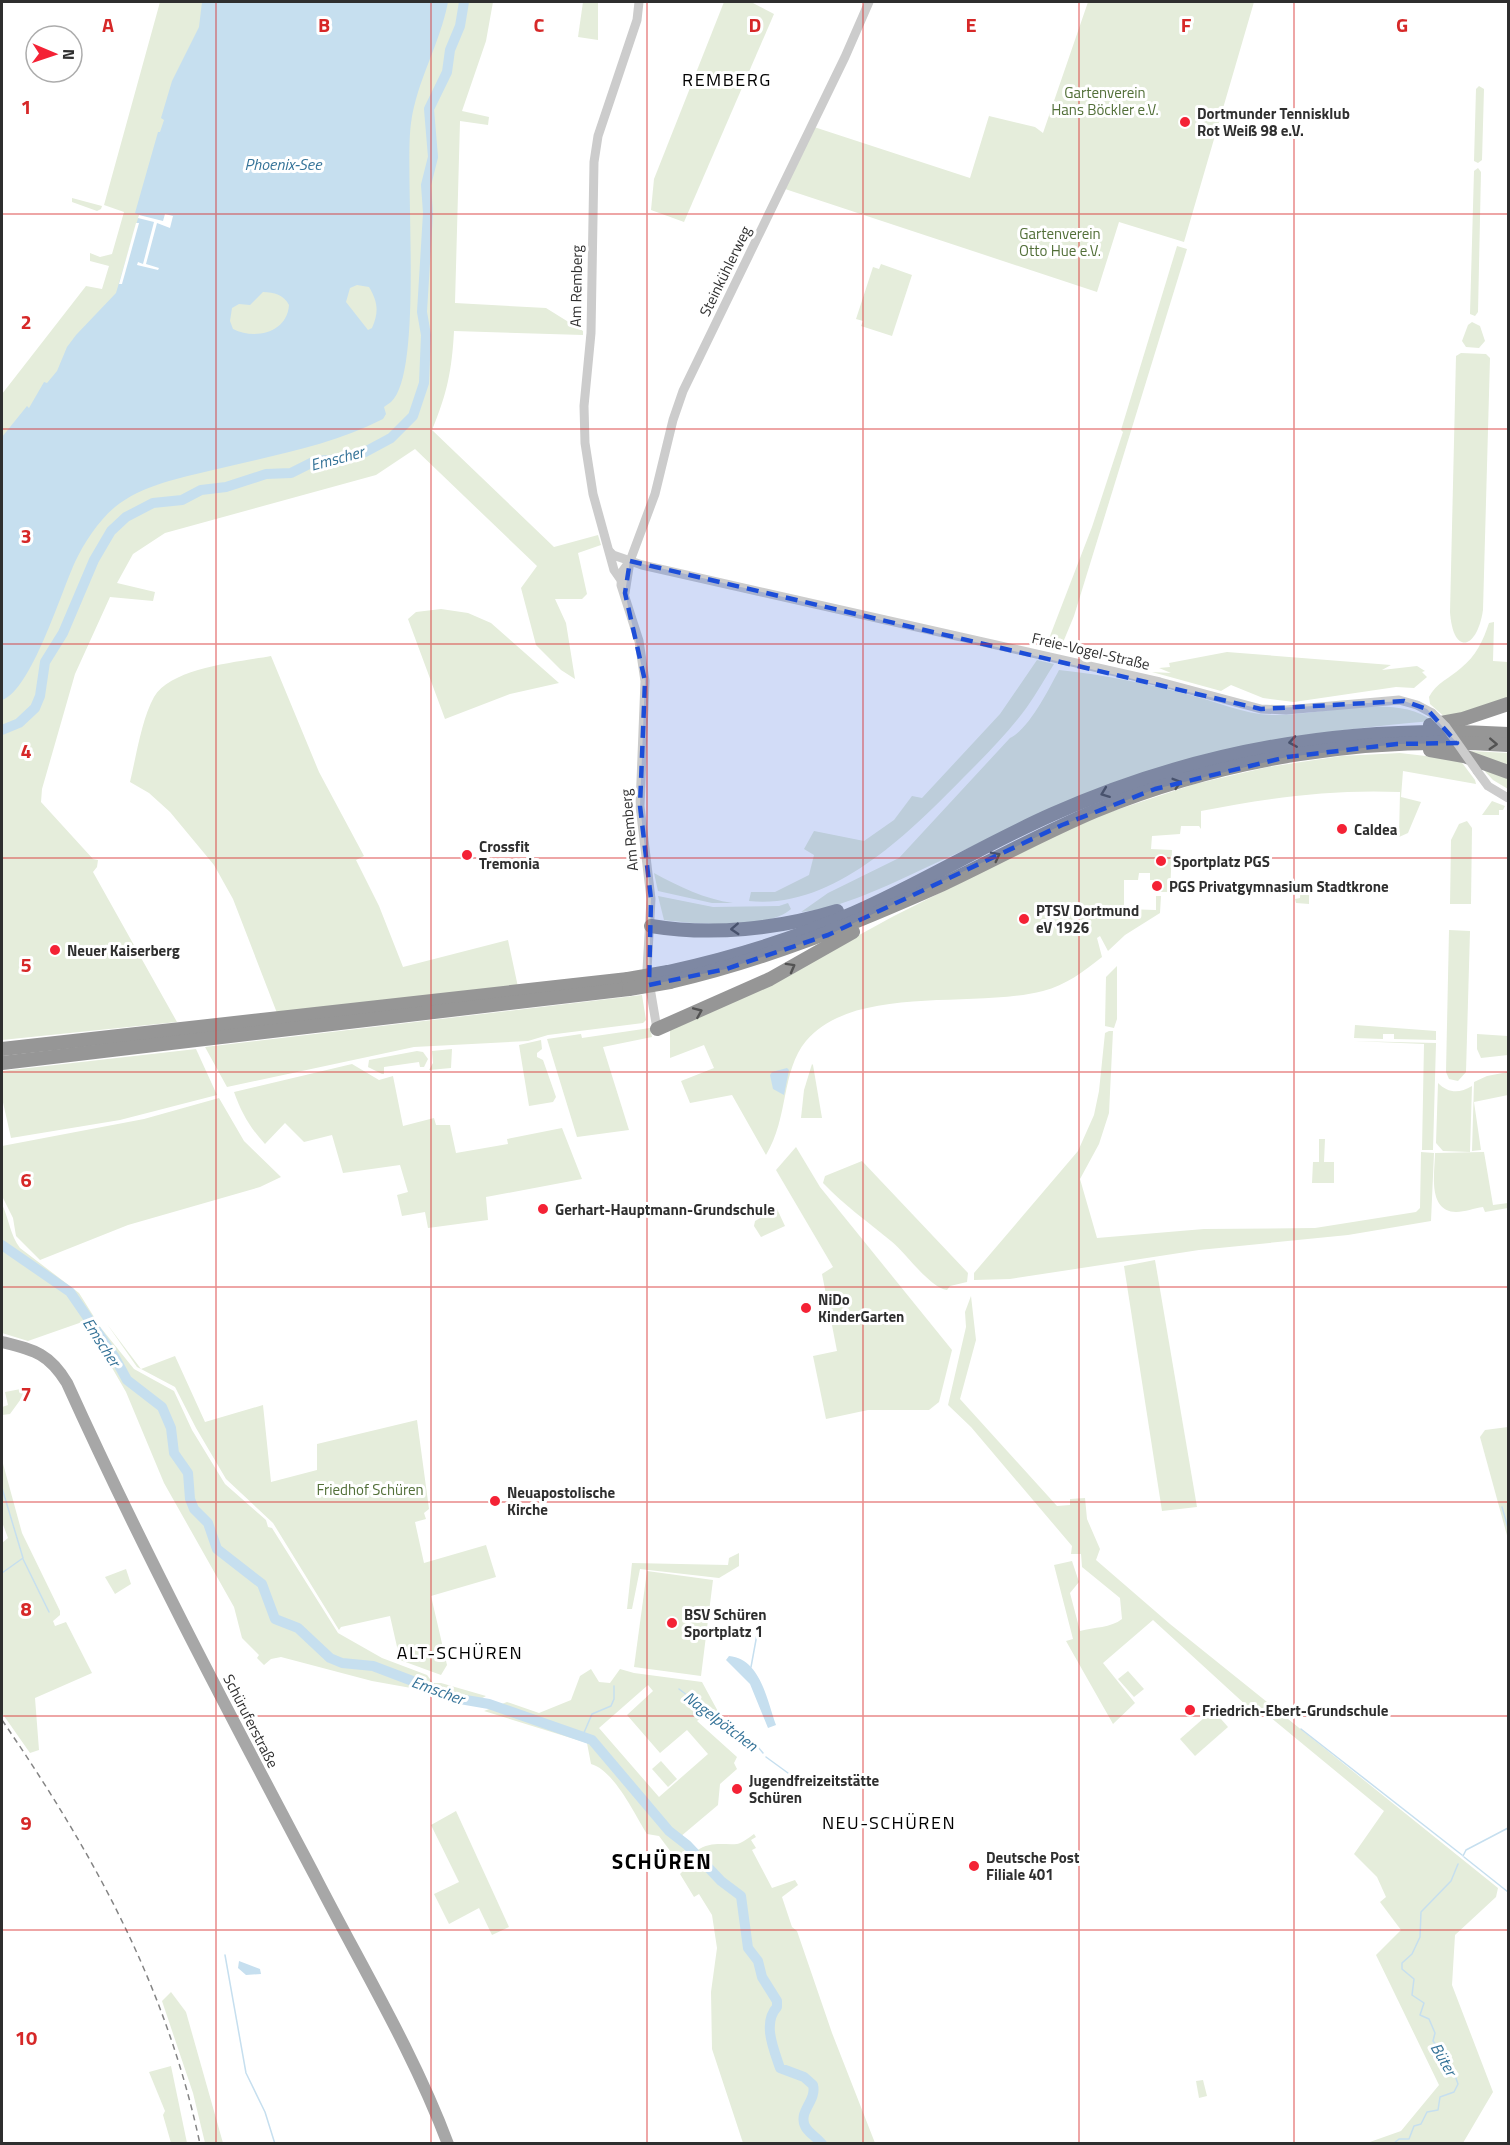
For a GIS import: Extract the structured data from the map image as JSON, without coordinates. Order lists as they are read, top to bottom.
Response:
{
  "streets": {
    "main road": ["Schüruferstraße"],
    "street": ["Steinkühlerweg", "Am Remberg", "Freie-Vogel-Straße"]
  },
  "crossings": [
    ["Steinkühlerweg", "Am Remberg"],
    ["Steinkühlerweg", "Freie-Vogel-Straße"],
    ["Am Remberg", "Freie-Vogel-Straße"]
  ],
  "districts": [
    "REMBERG",
    "ALT-SCHÜREN",
    "NEU-SCHÜREN",
    "SCHÜREN"
  ],
  "water": [
    "Phoenix-See",
    "Emscher",
    "Nagelpötchen",
    "Büter"
  ],
  "parks": ["Gartenverein Hans Böckler e.V.", "Gartenverein Otto Hue e.V.", "Friedhof Schüren"],
  "places": [
    "Dortmunder Tennisklub Rot Weiß 98 e.V.",
    "Caldea",
    "Crossfit Tremonia",
    "Sportplatz PGS",
    "PGS Privatgymnasium Stadtkrone",
    "PTSV Dortmund eV 1926",
    "Neuer Kaiserberg",
    "Gerhart-Hauptmann-Grundschule",
    "NiDo KinderGarten",
    "Neuapostolische Kirche",
    "BSV Schüren Sportplatz 1",
    "Friedrich-Ebert-Grundschule",
    "Jugendfreizeitstätte Schüren",
    "Deutsche Post Filiale 401"
  ],
  "north": "right",
  "grid": {
    "columns": [
      "A",
      "B",
      "C",
      "D",
      "E",
      "F",
      "G"
    ],
    "rows": [
      "1",
      "2",
      "3",
      "4",
      "5",
      "6",
      "7",
      "8",
      "9",
      "10"
    ]
  }
}
